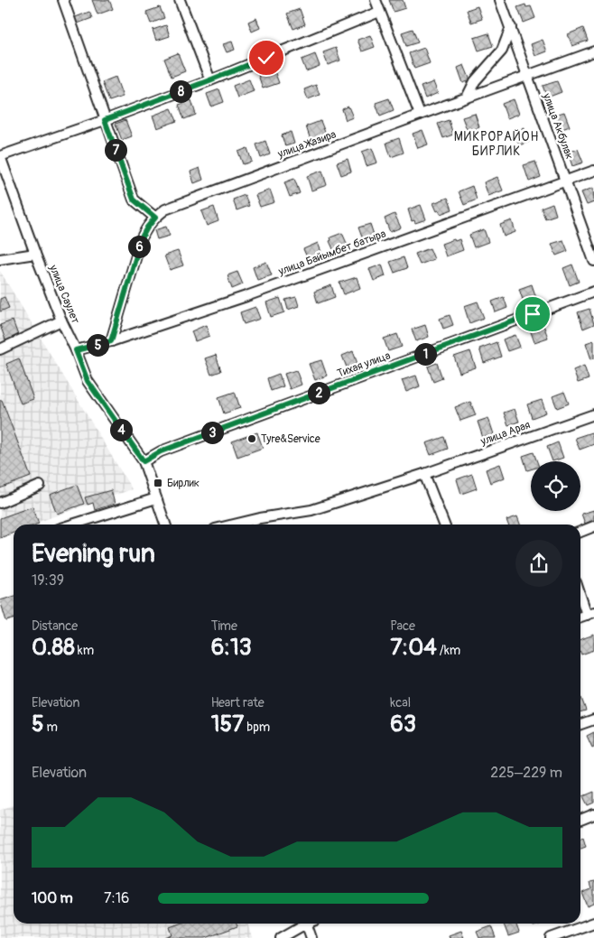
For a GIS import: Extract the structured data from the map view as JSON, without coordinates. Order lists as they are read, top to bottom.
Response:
{
  "streets": {
    "street": [
      "улица Акбулак",
      "улица Жазира",
      "улица Байымбет батыра",
      "улица Саулет",
      "Тихая улица",
      "улица Арая"
    ]
  },
  "crossings": [
    ["улица Акбулак", "улица Жазира"],
    ["улица Акбулак", "улица Байымбет батыра"],
    ["улица Жазира", "улица Байымбет батыра"],
    ["улица Байымбет батыра", "улица Саулет"],
    ["улица Саулет", "Тихая улица"]
  ],
  "districts": ["МИКРОРАЙОН БИРЛИК"],
  "places": {
    "other": ["Tyre&Service"],
    "transit": ["Бирлик"]
  },
  "page": {
    "pins": [
      "8",
      "7",
      "6",
      "5",
      "1",
      "2",
      "4",
      "3"
    ],
    "heading": ["Evening run", "19:39"],
    "stats": [
      ["Distance", "0.88 km"],
      ["Time", "6:13"],
      ["Pace", "7:04 /km"],
      ["Elevation", "5 m"],
      ["Heart rate", "157 bpm"],
      ["kcal", "63"]
    ],
    "chart": ["Elevation", "225–229 m"],
    "list": [
      {
        "name": "100 m",
        "note": "7:16"
      }
    ]
  }
}
